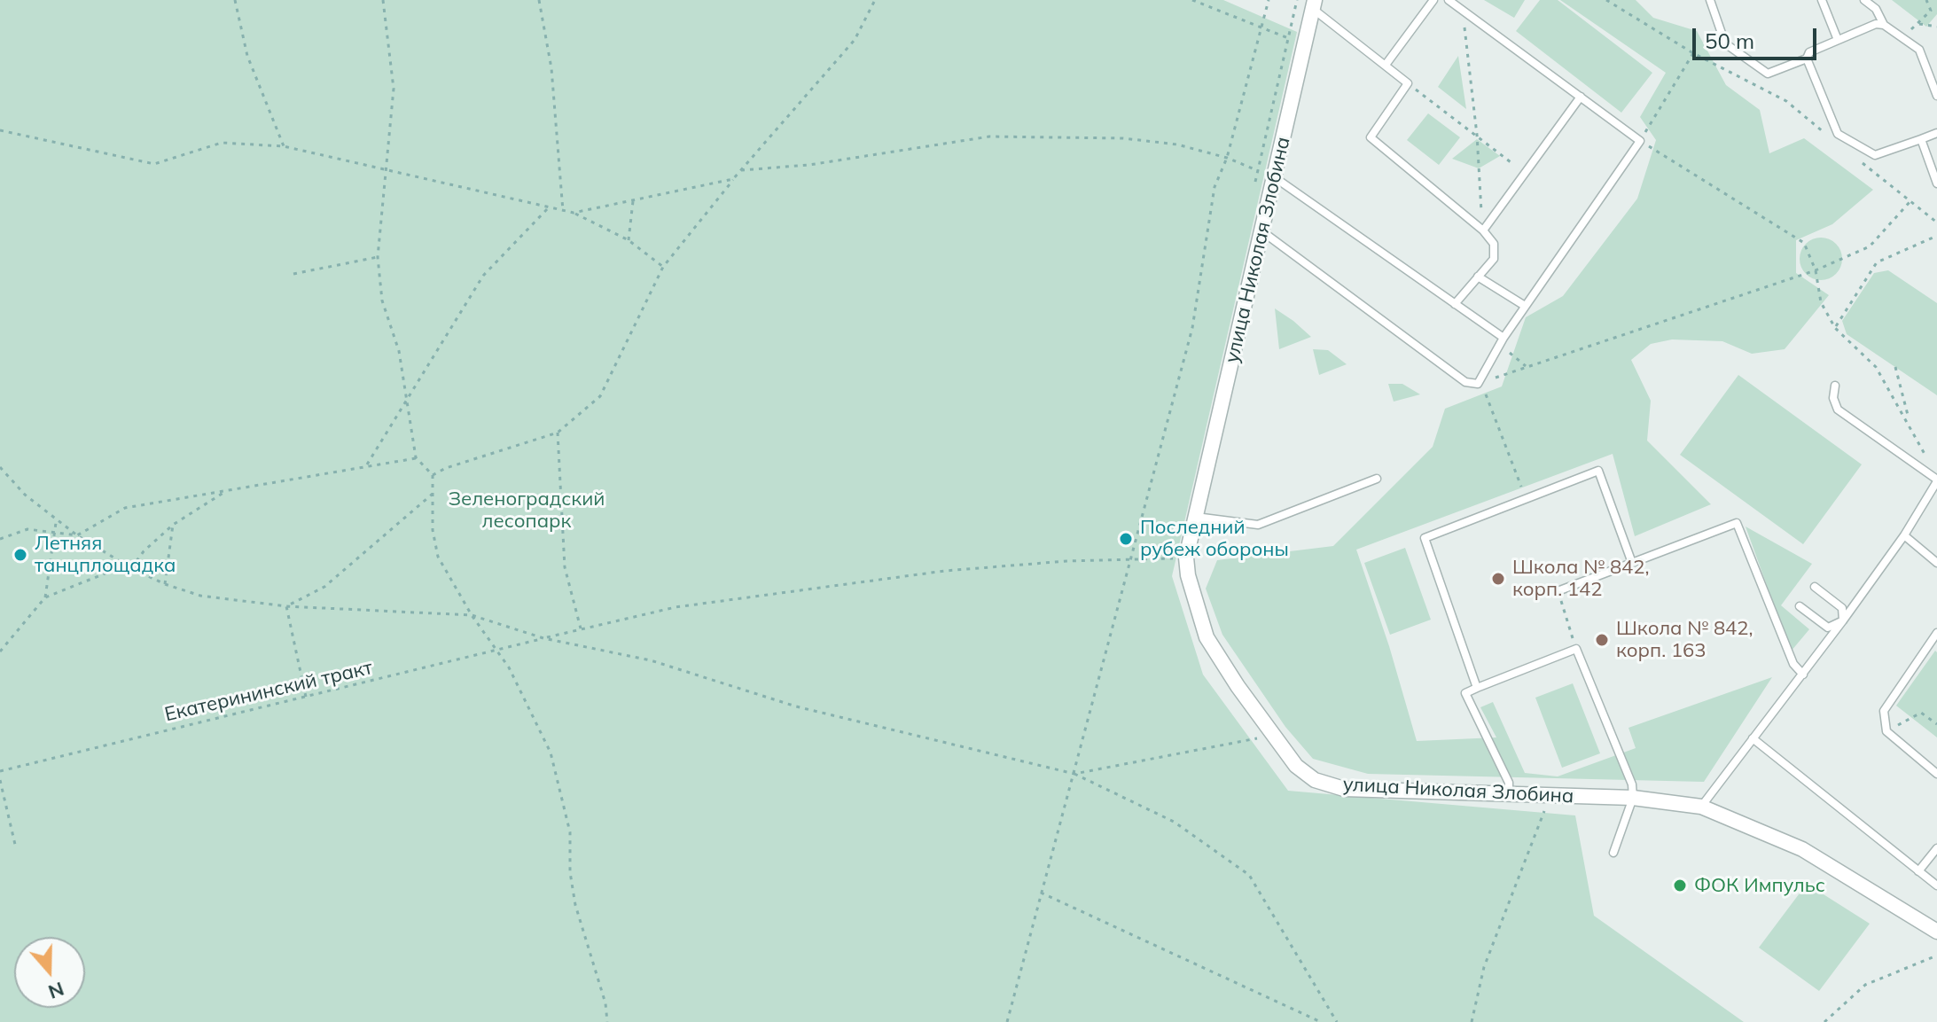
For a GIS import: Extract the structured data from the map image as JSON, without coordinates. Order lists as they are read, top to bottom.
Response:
{
  "streets": {
    "street": ["улица Николая Злобина"],
    "path": ["Екатерининский тракт"]
  },
  "parks": ["Зеленоградский лесопарк"],
  "places": [
    "Последний рубеж обороны",
    "Летняя танцплощадка",
    "Школа № 842, корп. 142",
    "Школа № 842, корп. 163",
    "ФОК Импульс"
  ],
  "scale_bar": "50 m",
  "north": "bottom"
}
